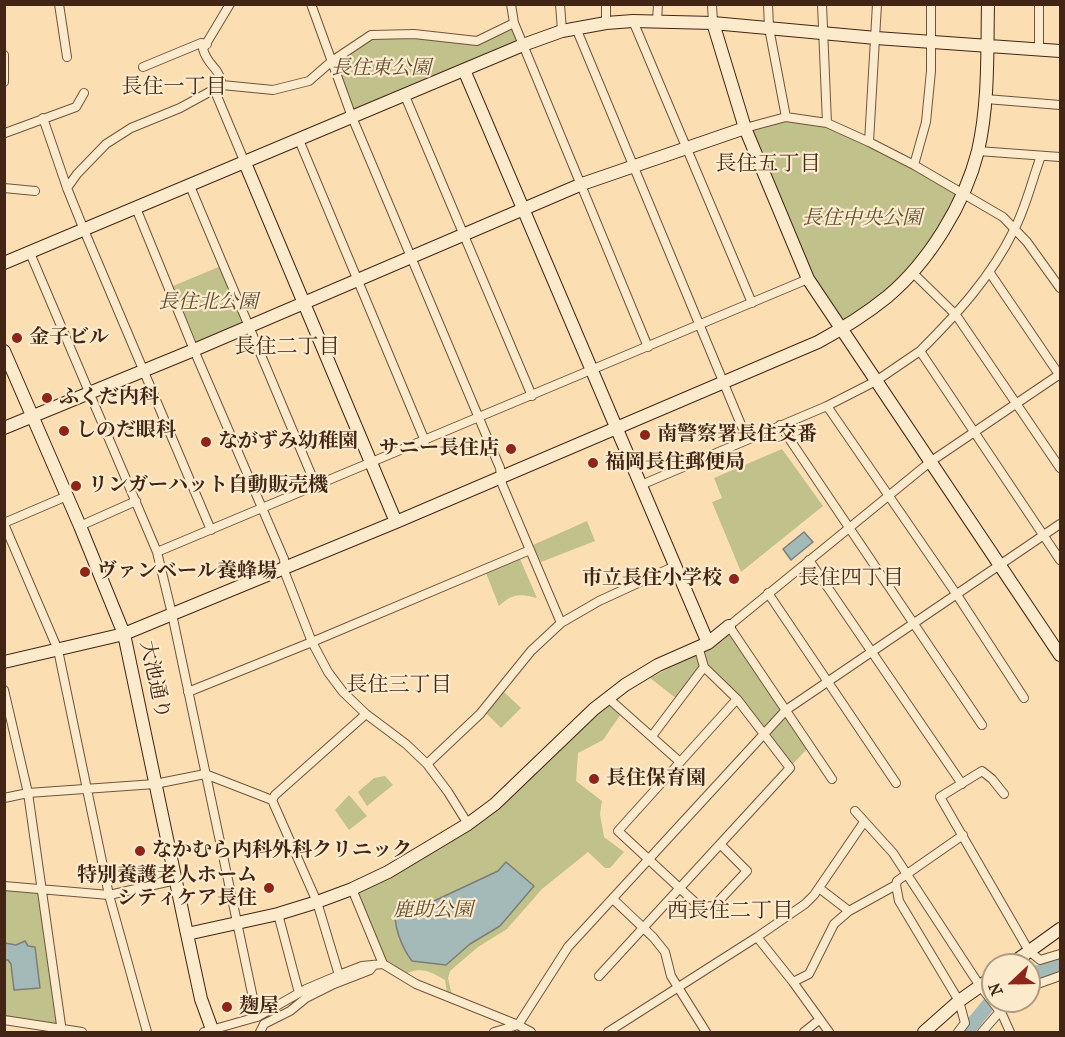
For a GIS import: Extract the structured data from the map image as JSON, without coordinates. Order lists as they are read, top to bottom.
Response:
{
  "streets": {
    "street": ["大池通り"]
  },
  "districts": [
    "長住一丁目",
    "長住五丁目",
    "長住二丁目",
    "長住四丁目",
    "長住三丁目",
    "西長住二丁目"
  ],
  "parks": [
    "長住東公園",
    "長住中央公園",
    "長住北公園",
    "鹿助公園"
  ],
  "places": [
    "金子ビル",
    "ふくだ内科",
    "しのだ眼科",
    "南警察署長住交番",
    "ながずみ幼稚園",
    "サニー長住店",
    "福岡長住郵便局",
    "リンガーハット自動販売機",
    "ヴァンベール養蜂場",
    "市立長住小学校",
    "長住保育園",
    "なかむら内科外科クリニック",
    "特別養護老人ホーム シティケア長住",
    "麹屋"
  ],
  "north": "left"
}
